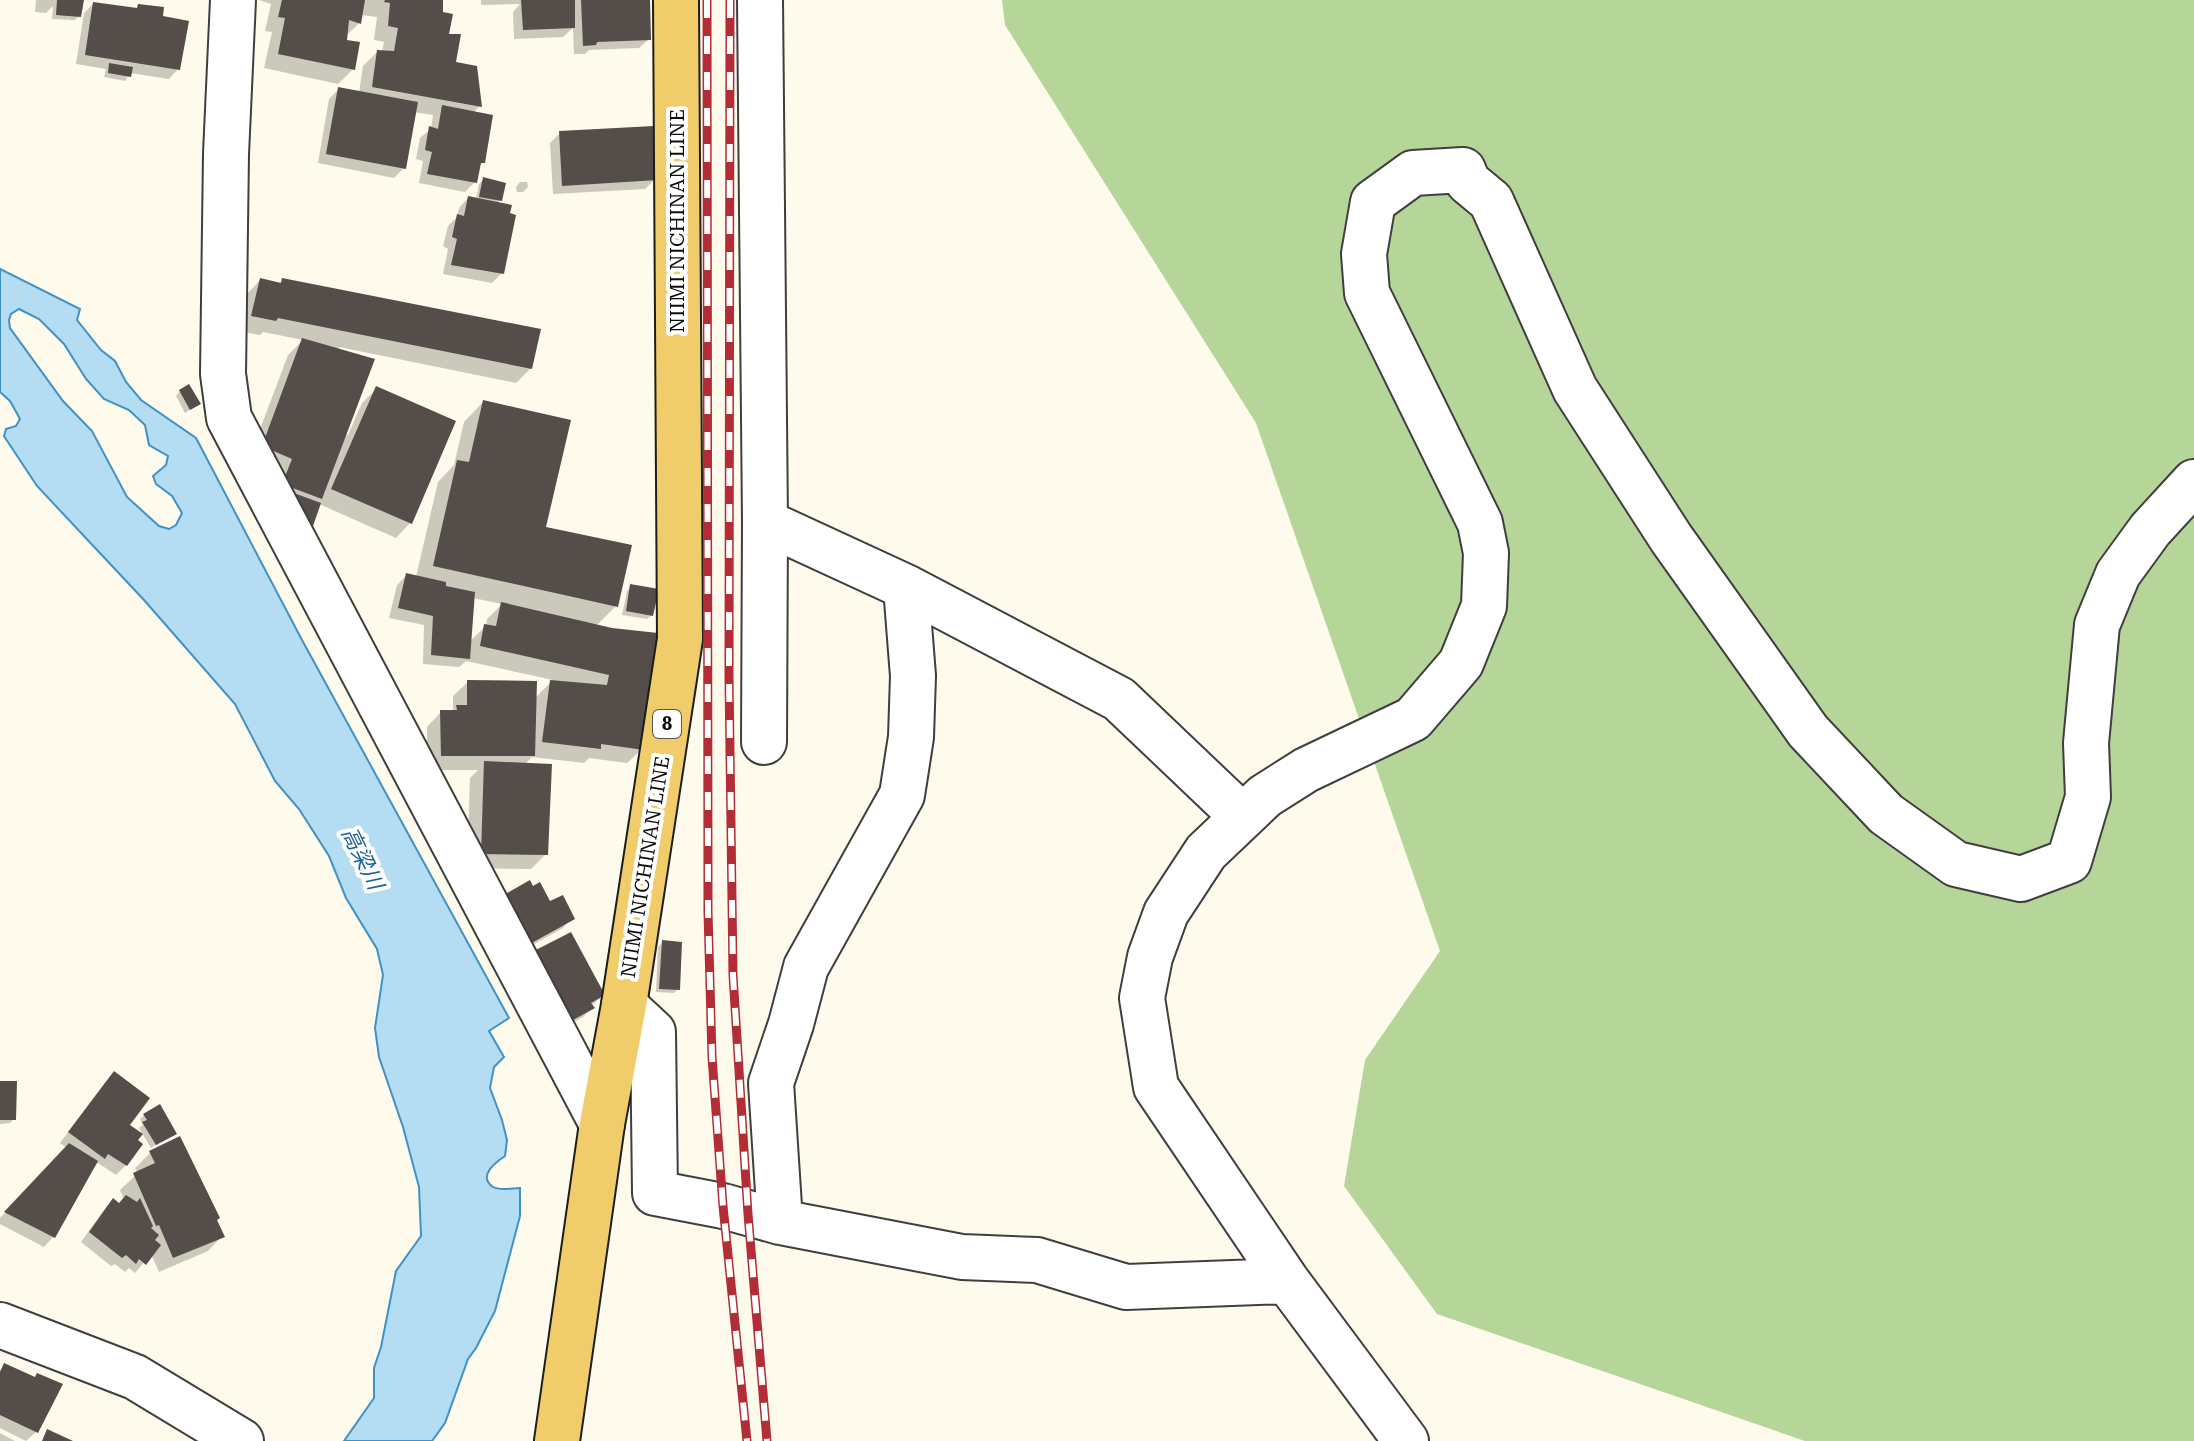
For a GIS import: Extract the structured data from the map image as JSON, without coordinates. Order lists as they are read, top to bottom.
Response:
{
  "streets": {
    "main road": ["NIIMI NICHINAN LINE", "8"]
  },
  "water": ["高梁川"]
}
